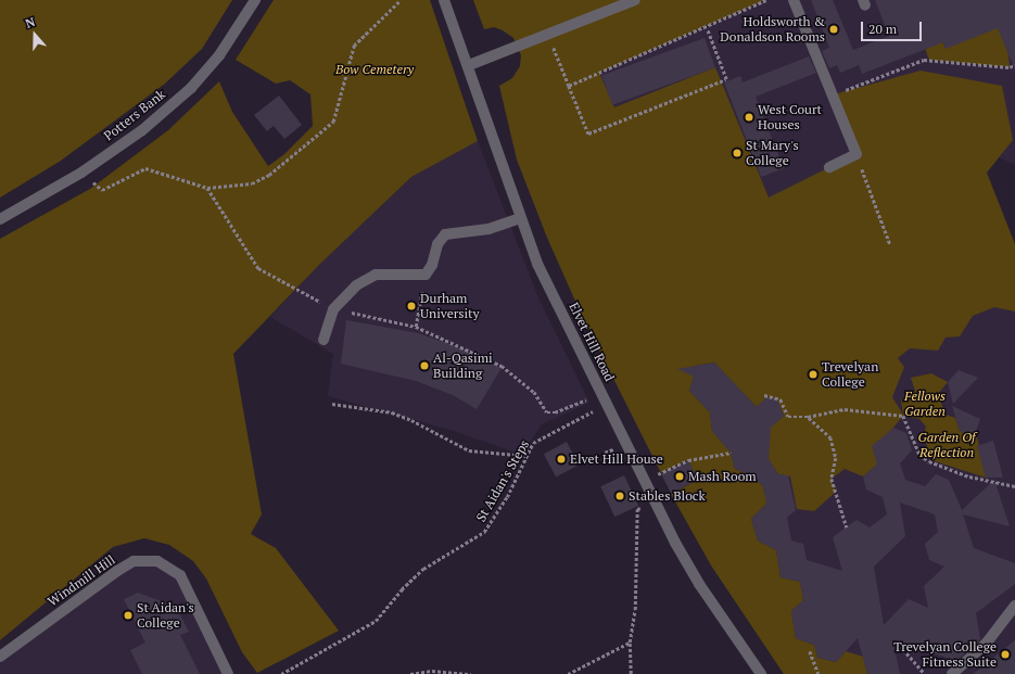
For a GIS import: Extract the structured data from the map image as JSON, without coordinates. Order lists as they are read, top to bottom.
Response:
{
  "streets": {
    "street": ["Potters Bank", "Elvet Hill Road", "Windmill Hill"],
    "path": ["St Aidan's Steps"]
  },
  "crossings": [
    ["Elvet Hill Road", "St Aidan's Steps"]
  ],
  "parks": ["Bow Cemetery", "Fellows Garden", "Garden Of Reflection"],
  "places": [
    "Holdsworth & Donaldson Rooms",
    "West Court Houses",
    "St Mary's College",
    "Durham University",
    "Al-Qasimi Building",
    "Trevelyan College",
    "Elvet Hill House",
    "Mash Room",
    "Stables Block",
    "St Aidan's College",
    "Trevelyan College Fitness Suite"
  ],
  "scale_bar": "20 m",
  "north": "top"
}
